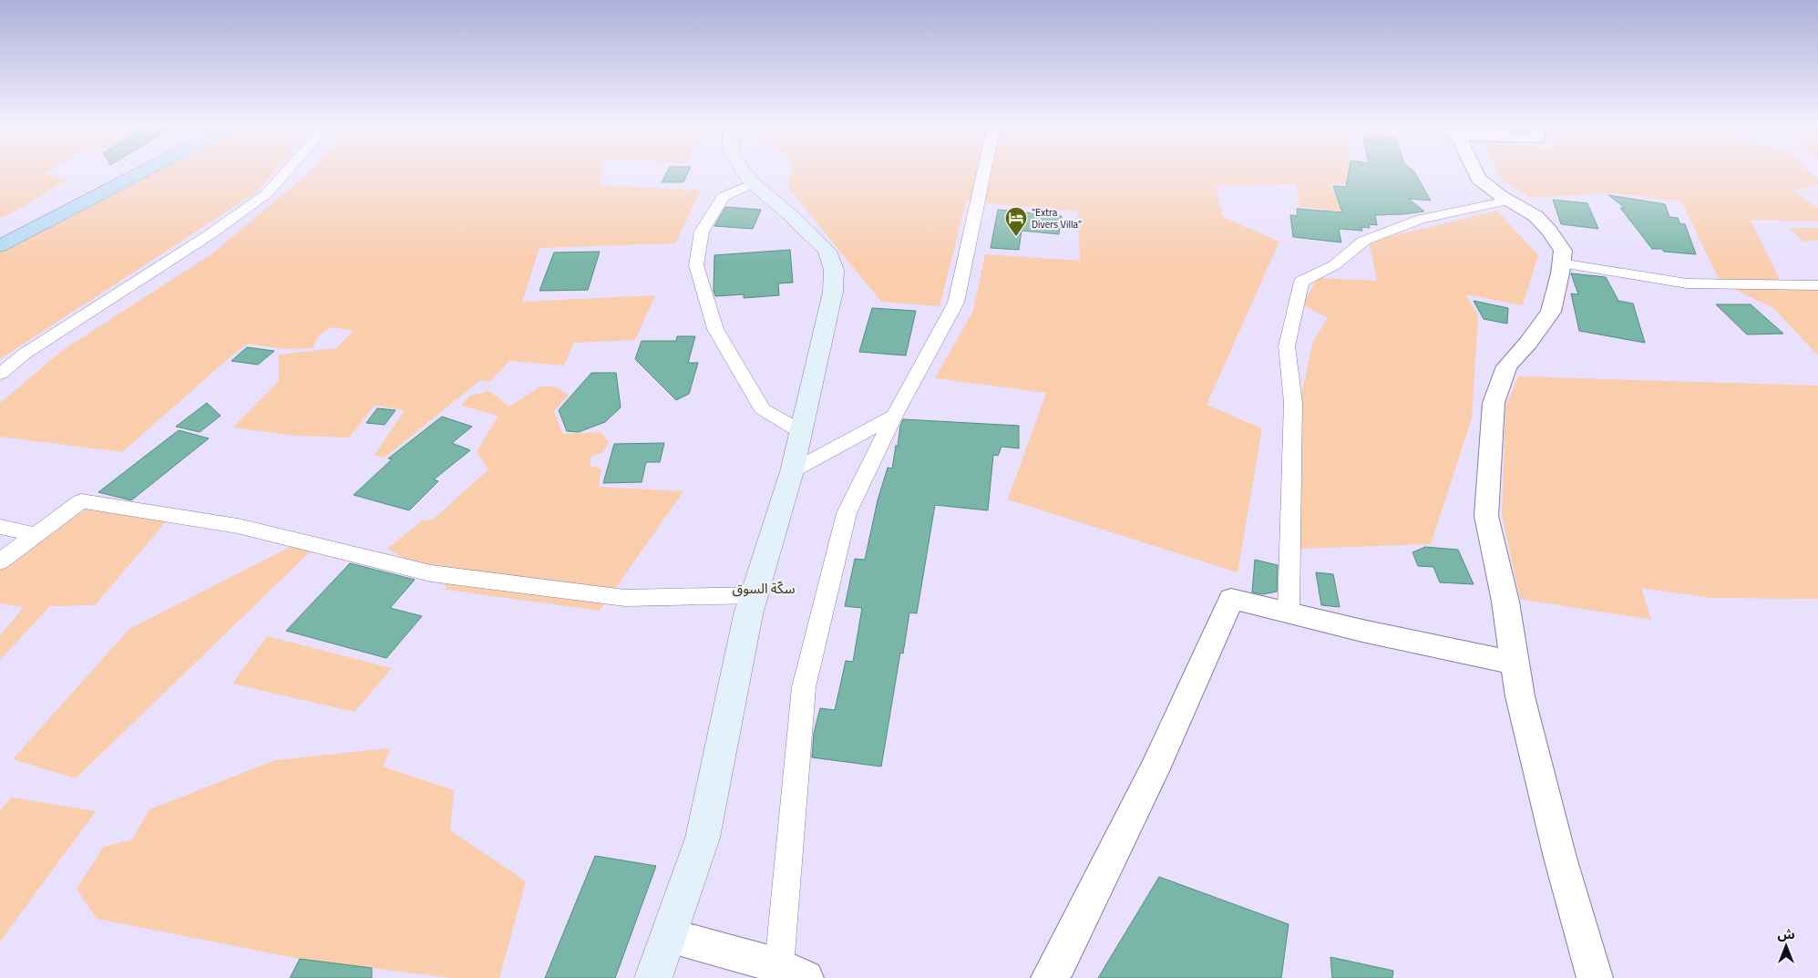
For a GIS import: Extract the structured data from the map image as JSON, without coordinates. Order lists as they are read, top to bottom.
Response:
{
  "districts": ["سكّة السوق"],
  "places": {
    "hotel": ["\"Extra Divers Villa\""]
  },
  "north": "top"
}
